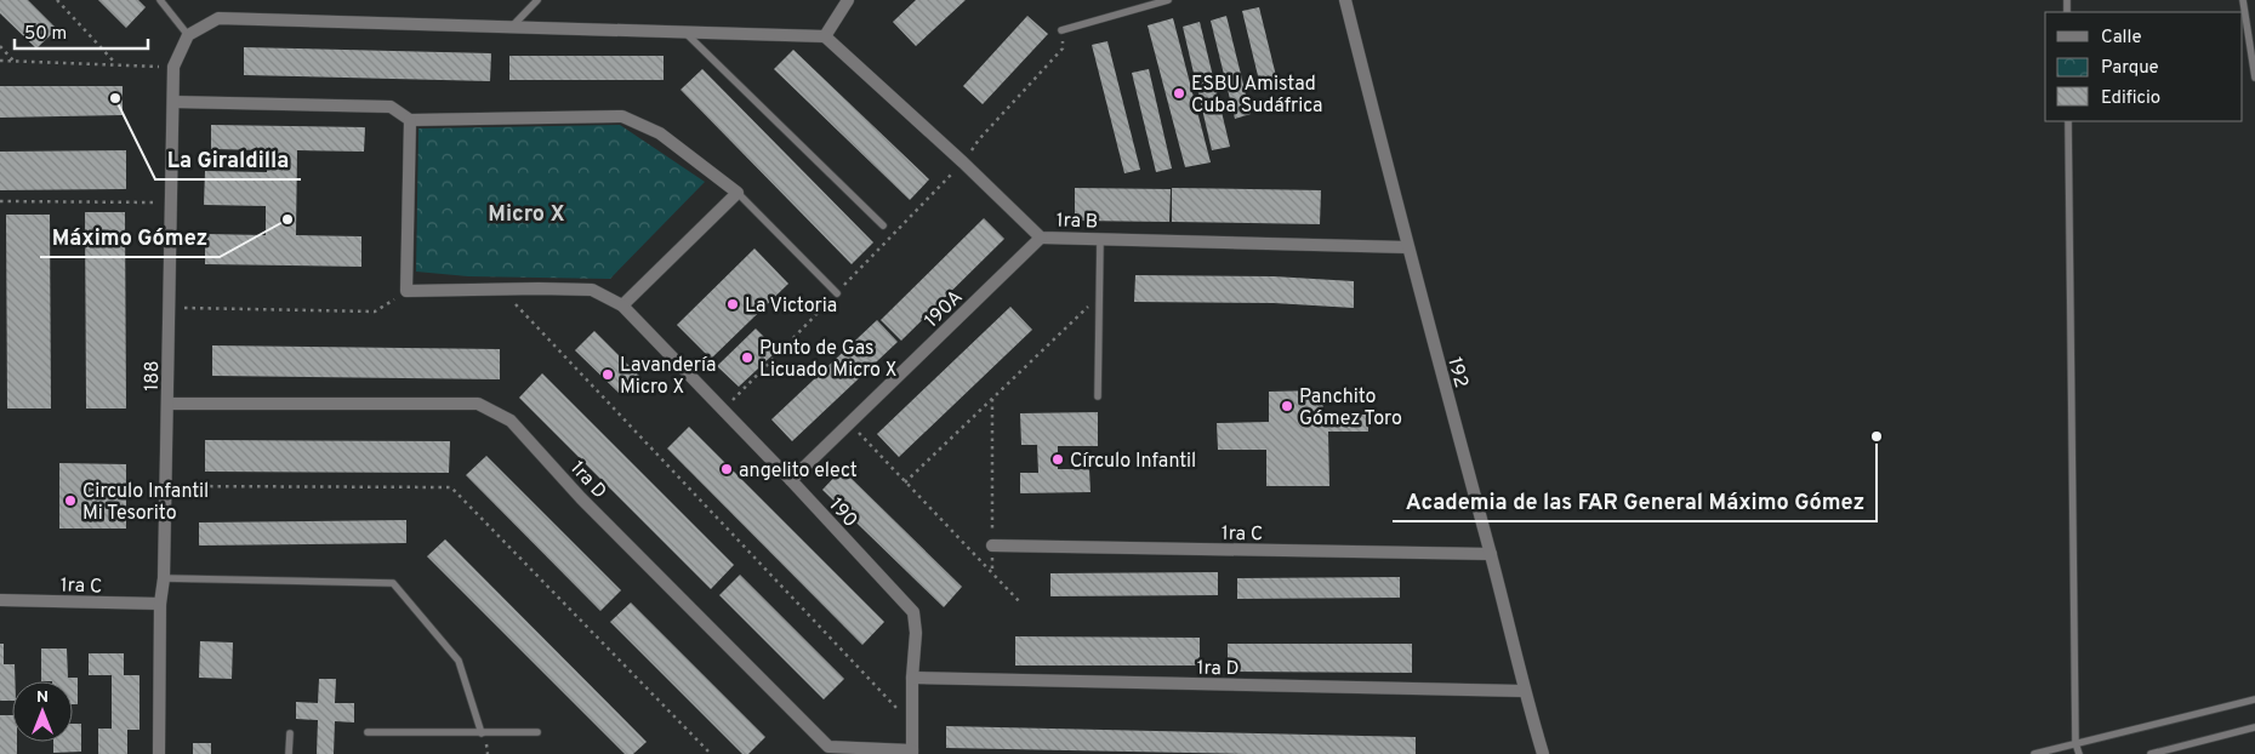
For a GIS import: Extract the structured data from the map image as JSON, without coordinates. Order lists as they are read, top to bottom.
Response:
{
  "streets": {
    "street": [
      "1ra B",
      "190A",
      "192",
      "188",
      "1ra D",
      "190",
      "1ra C"
    ]
  },
  "crossings": [
    ["1ra B", "190A"],
    ["1ra B", "192"],
    ["190A", "190"],
    ["192", "1ra D"],
    ["192", "1ra C"],
    ["188", "1ra D"],
    ["188", "1ra C"],
    ["1ra D", "190"]
  ],
  "districts": ["Micro X"],
  "places": [
    "ESBU Amistad Cuba Sudáfrica",
    "La Giraldilla",
    "Máximo Gómez",
    "La Victoria",
    "Punto de Gas Licuado Micro X",
    "Lavandería Micro X",
    "Panchito Gómez Toro",
    "Academia de las FAR General Máximo Gómez",
    "Círculo Infantil",
    "angelito elect",
    "Circulo Infantil Mi Tesorito"
  ],
  "legend": ["Calle", "Parque", "Edificio"],
  "scale_bar": "50 m",
  "north": "top"
}
